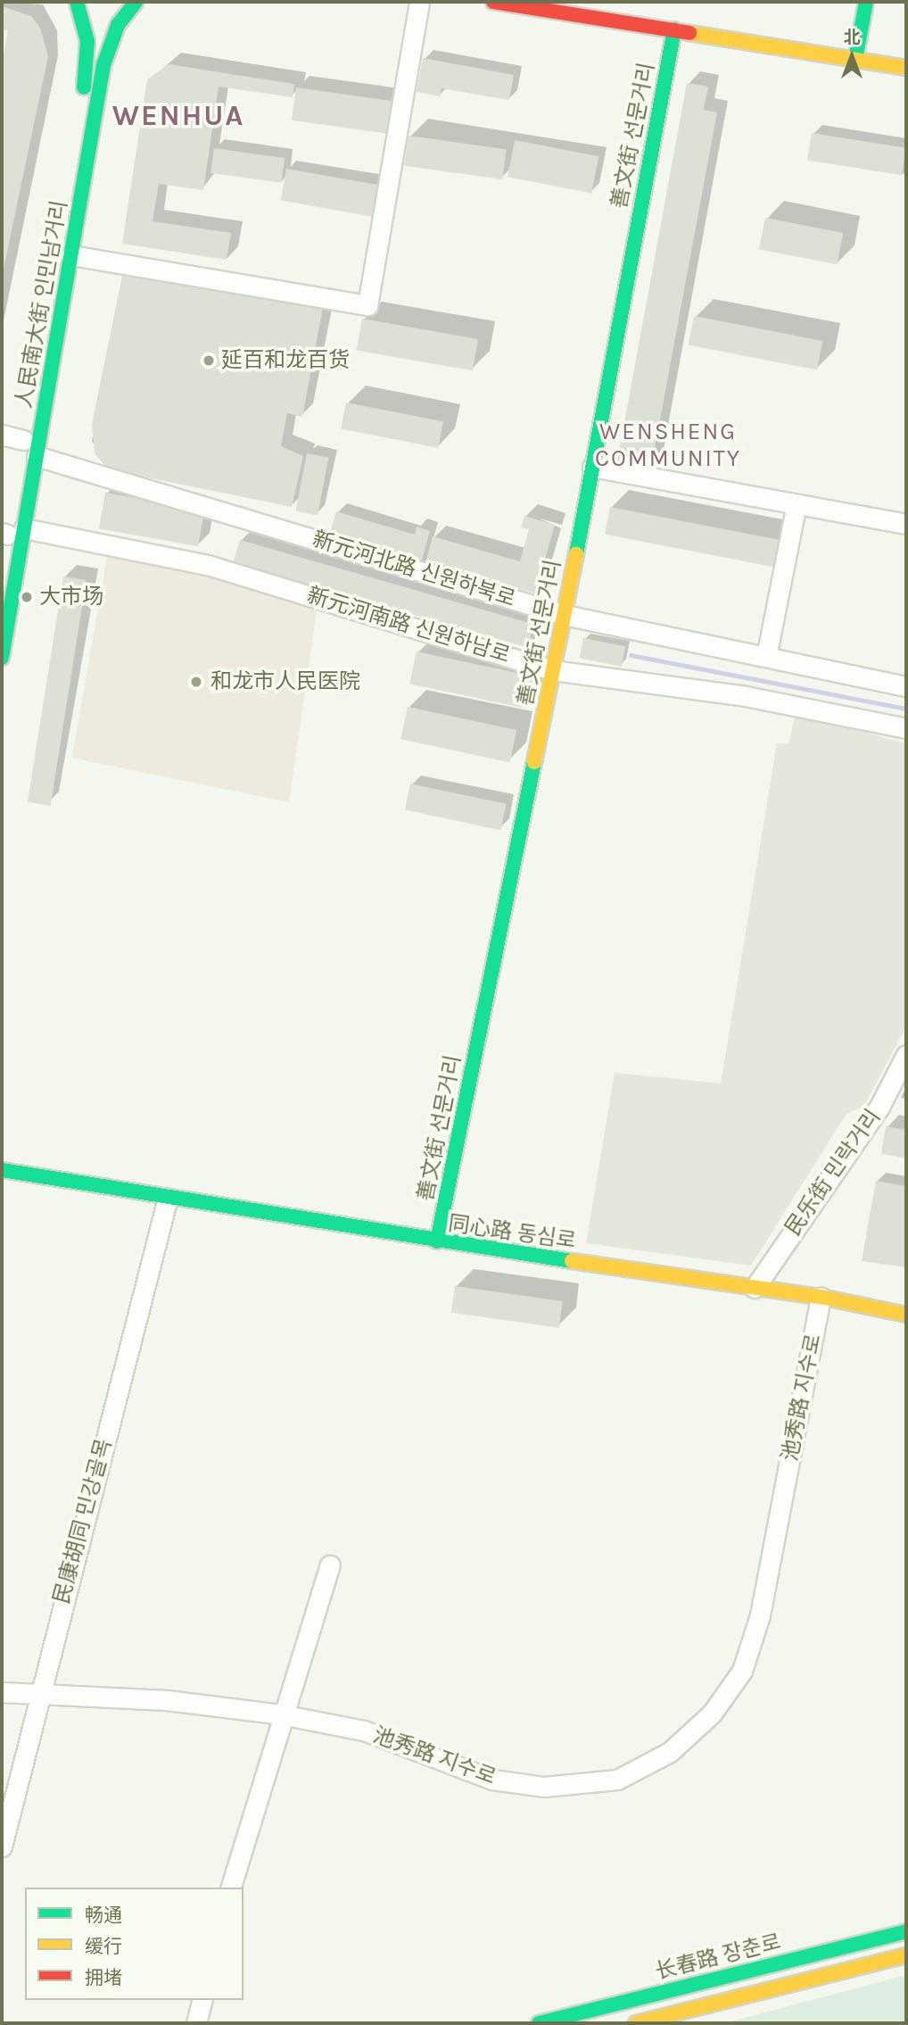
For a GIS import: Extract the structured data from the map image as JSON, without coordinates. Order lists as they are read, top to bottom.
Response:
{
  "streets": {
    "street": [
      "善文街 선문거리",
      "人民南大街 인민남거리",
      "新元河北路 신원하북로",
      "新元河南路 신원하남로",
      "民乐街 민락거리",
      "同心路 동심로",
      "池秀路 지수로",
      "民康胡同 민강골목",
      "长春路 장춘로"
    ]
  },
  "crossings": [
    ["善文街 선문거리", "新元河北路 신원하북로"],
    ["善文街 선문거리", "新元河南路 신원하남로"],
    ["善文街 선문거리", "同心路 동심로"],
    ["人民南大街 인민남거리", "新元河北路 신원하북로"],
    ["人民南大街 인민남거리", "新元河南路 신원하남로"],
    ["民乐街 민락거리", "同心路 동심로"],
    ["同心路 동심로", "池秀路 지수로"],
    ["同心路 동심로", "民康胡同 민강골목"],
    ["池秀路 지수로", "民康胡同 민강골목"]
  ],
  "districts": ["WENHUA", "WENSHENG COMMUNITY"],
  "places": ["延百和龙百货", "大市场", "和龙市人民医院"],
  "legend": ["畅通", "缓行", "拥堵"],
  "north": "top"
}
